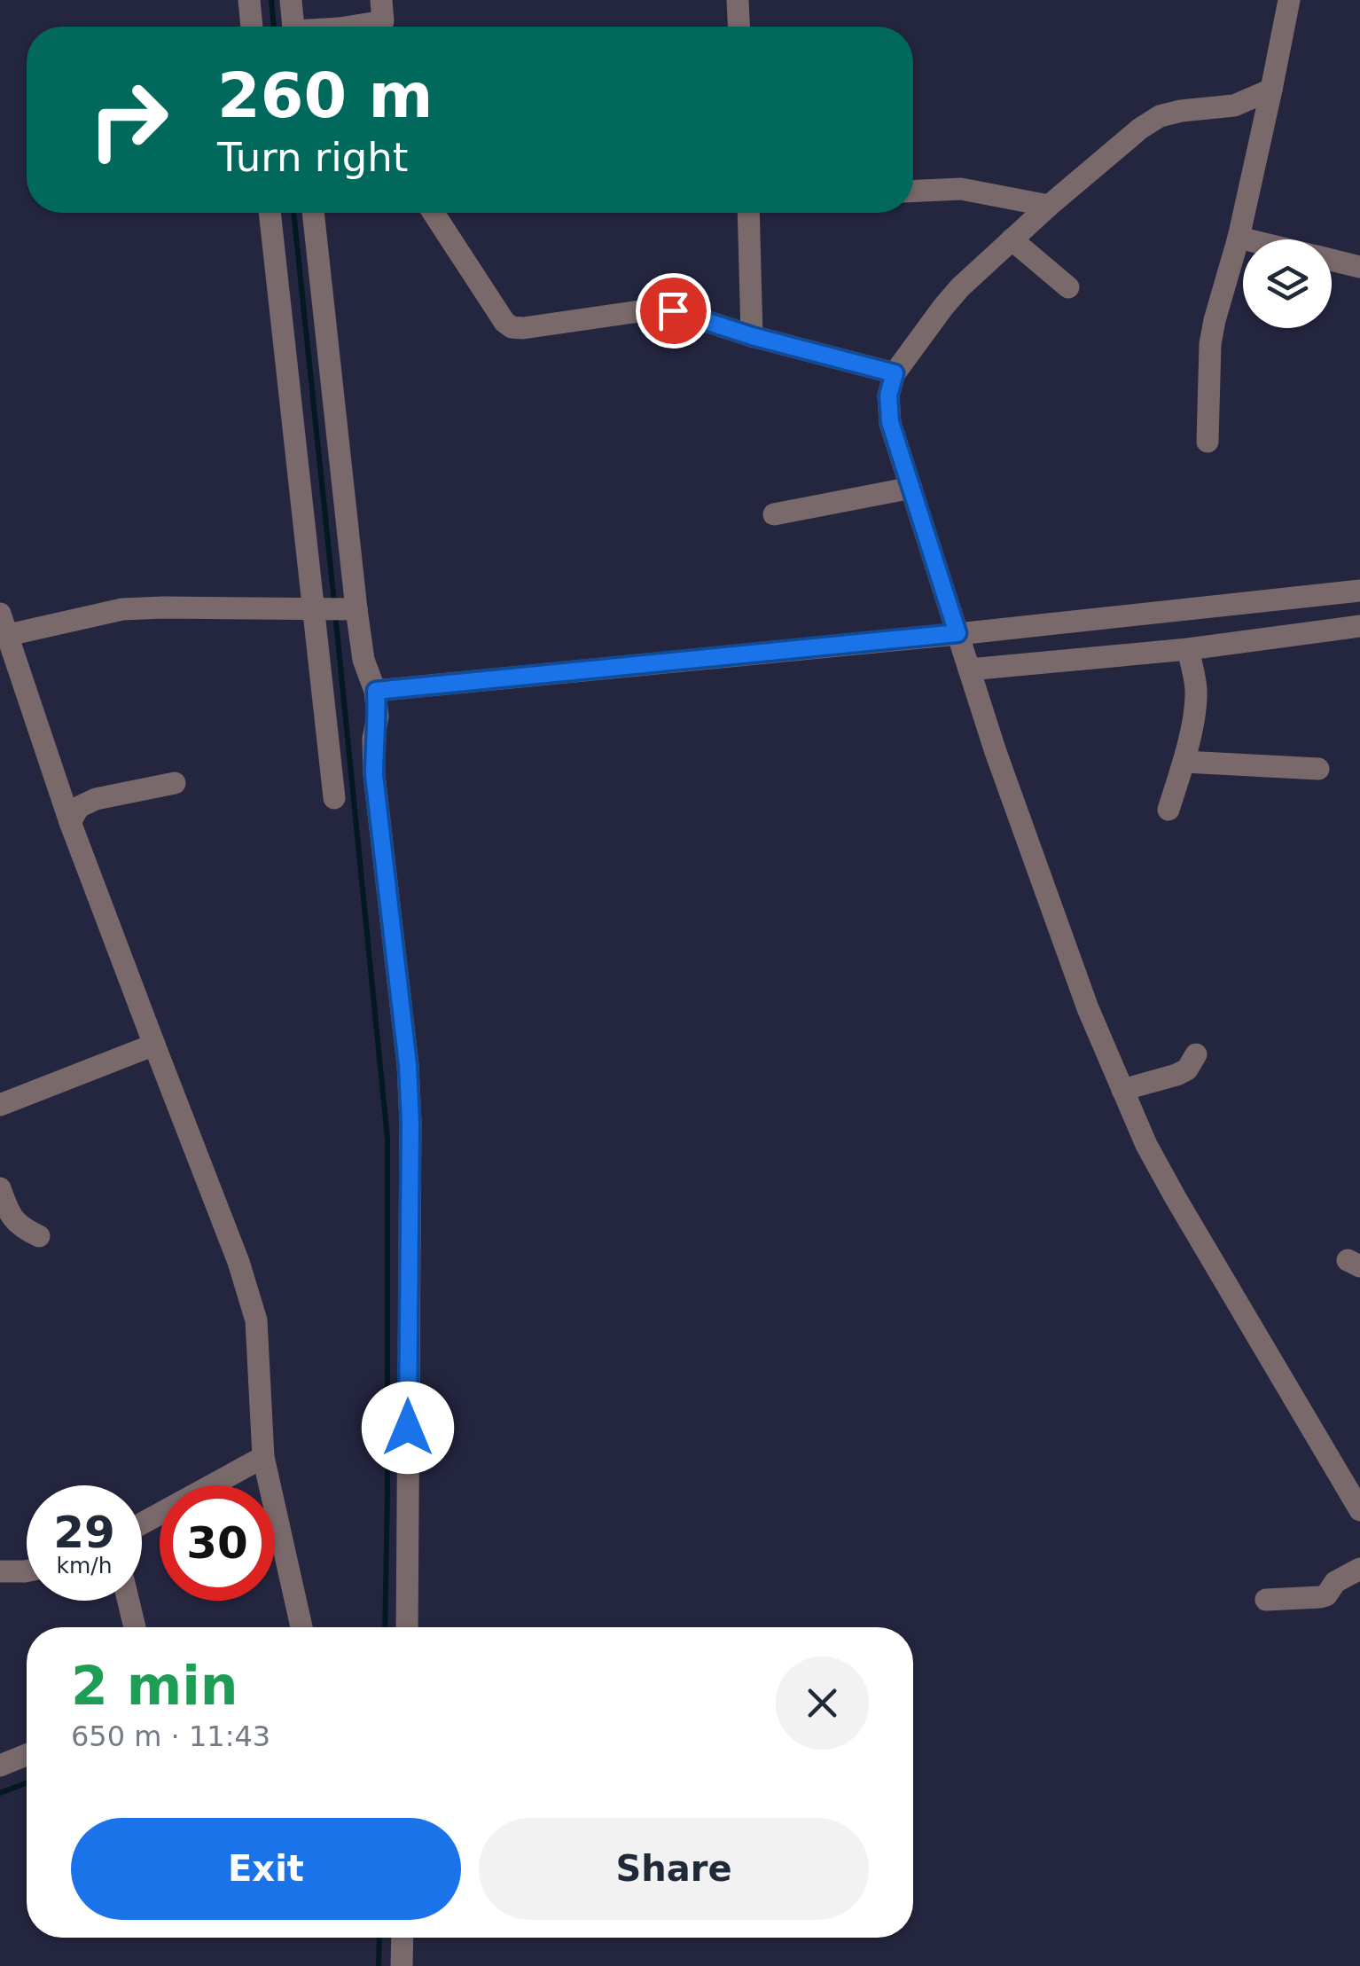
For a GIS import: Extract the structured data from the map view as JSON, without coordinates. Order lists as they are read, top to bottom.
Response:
{
  "page": {
    "turn": ["260 m", "Turn right"],
    "speed": "29 km/h",
    "limit": "30",
    "heading": ["2 min", "650 m · 11:43"],
    "buttons": ["Exit", "Share"]
  }
}
